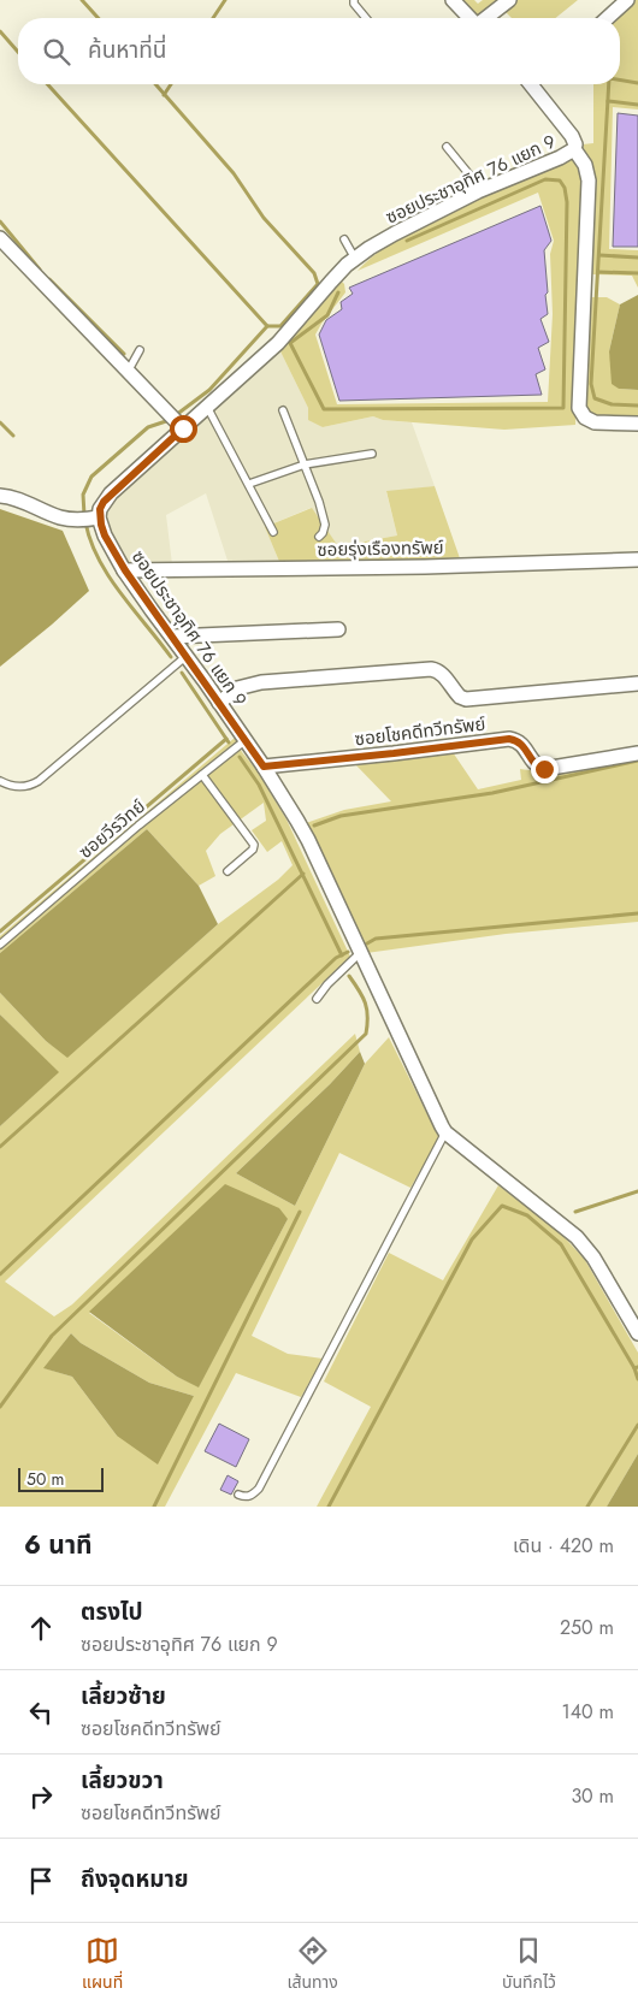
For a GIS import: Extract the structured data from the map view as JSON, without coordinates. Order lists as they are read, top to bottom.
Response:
{
  "streets": {
    "street": ["ซอยประชาอุทิศ 76 แยก 9", "ซอยรุ่งเรืองทรัพย์", "ซอยโชคดีทวีทรัพย์"],
    "lane": ["ซอยวีรวิทย์"]
  },
  "crossings": [
    ["ซอยประชาอุทิศ 76 แยก 9", "ซอยรุ่งเรืองทรัพย์"],
    ["ซอยประชาอุทิศ 76 แยก 9", "ซอยโชคดีทวีทรัพย์"],
    ["ซอยประชาอุทิศ 76 แยก 9", "ซอยวีรวิทย์"]
  ],
  "scale_bar": "50 m",
  "page": {
    "search": "ค้นหาที่นี่",
    "scale": "50 m",
    "heading": ["6 นาที", "เดิน · 420 m"],
    "list": [
      ["ตรงไป", "ซอยประชาอุทิศ 76 แยก 9", "250 m"],
      ["เลี้ยวซ้าย", "ซอยโชคดีทวีทรัพย์", "140 m"],
      ["เลี้ยวขวา", "ซอยโชคดีทวีทรัพย์", "30 m"],
      "ถึงจุดหมาย"
    ],
    "nav": ["แผนที่", "เส้นทาง", "บันทึกไว้"]
  }
}
